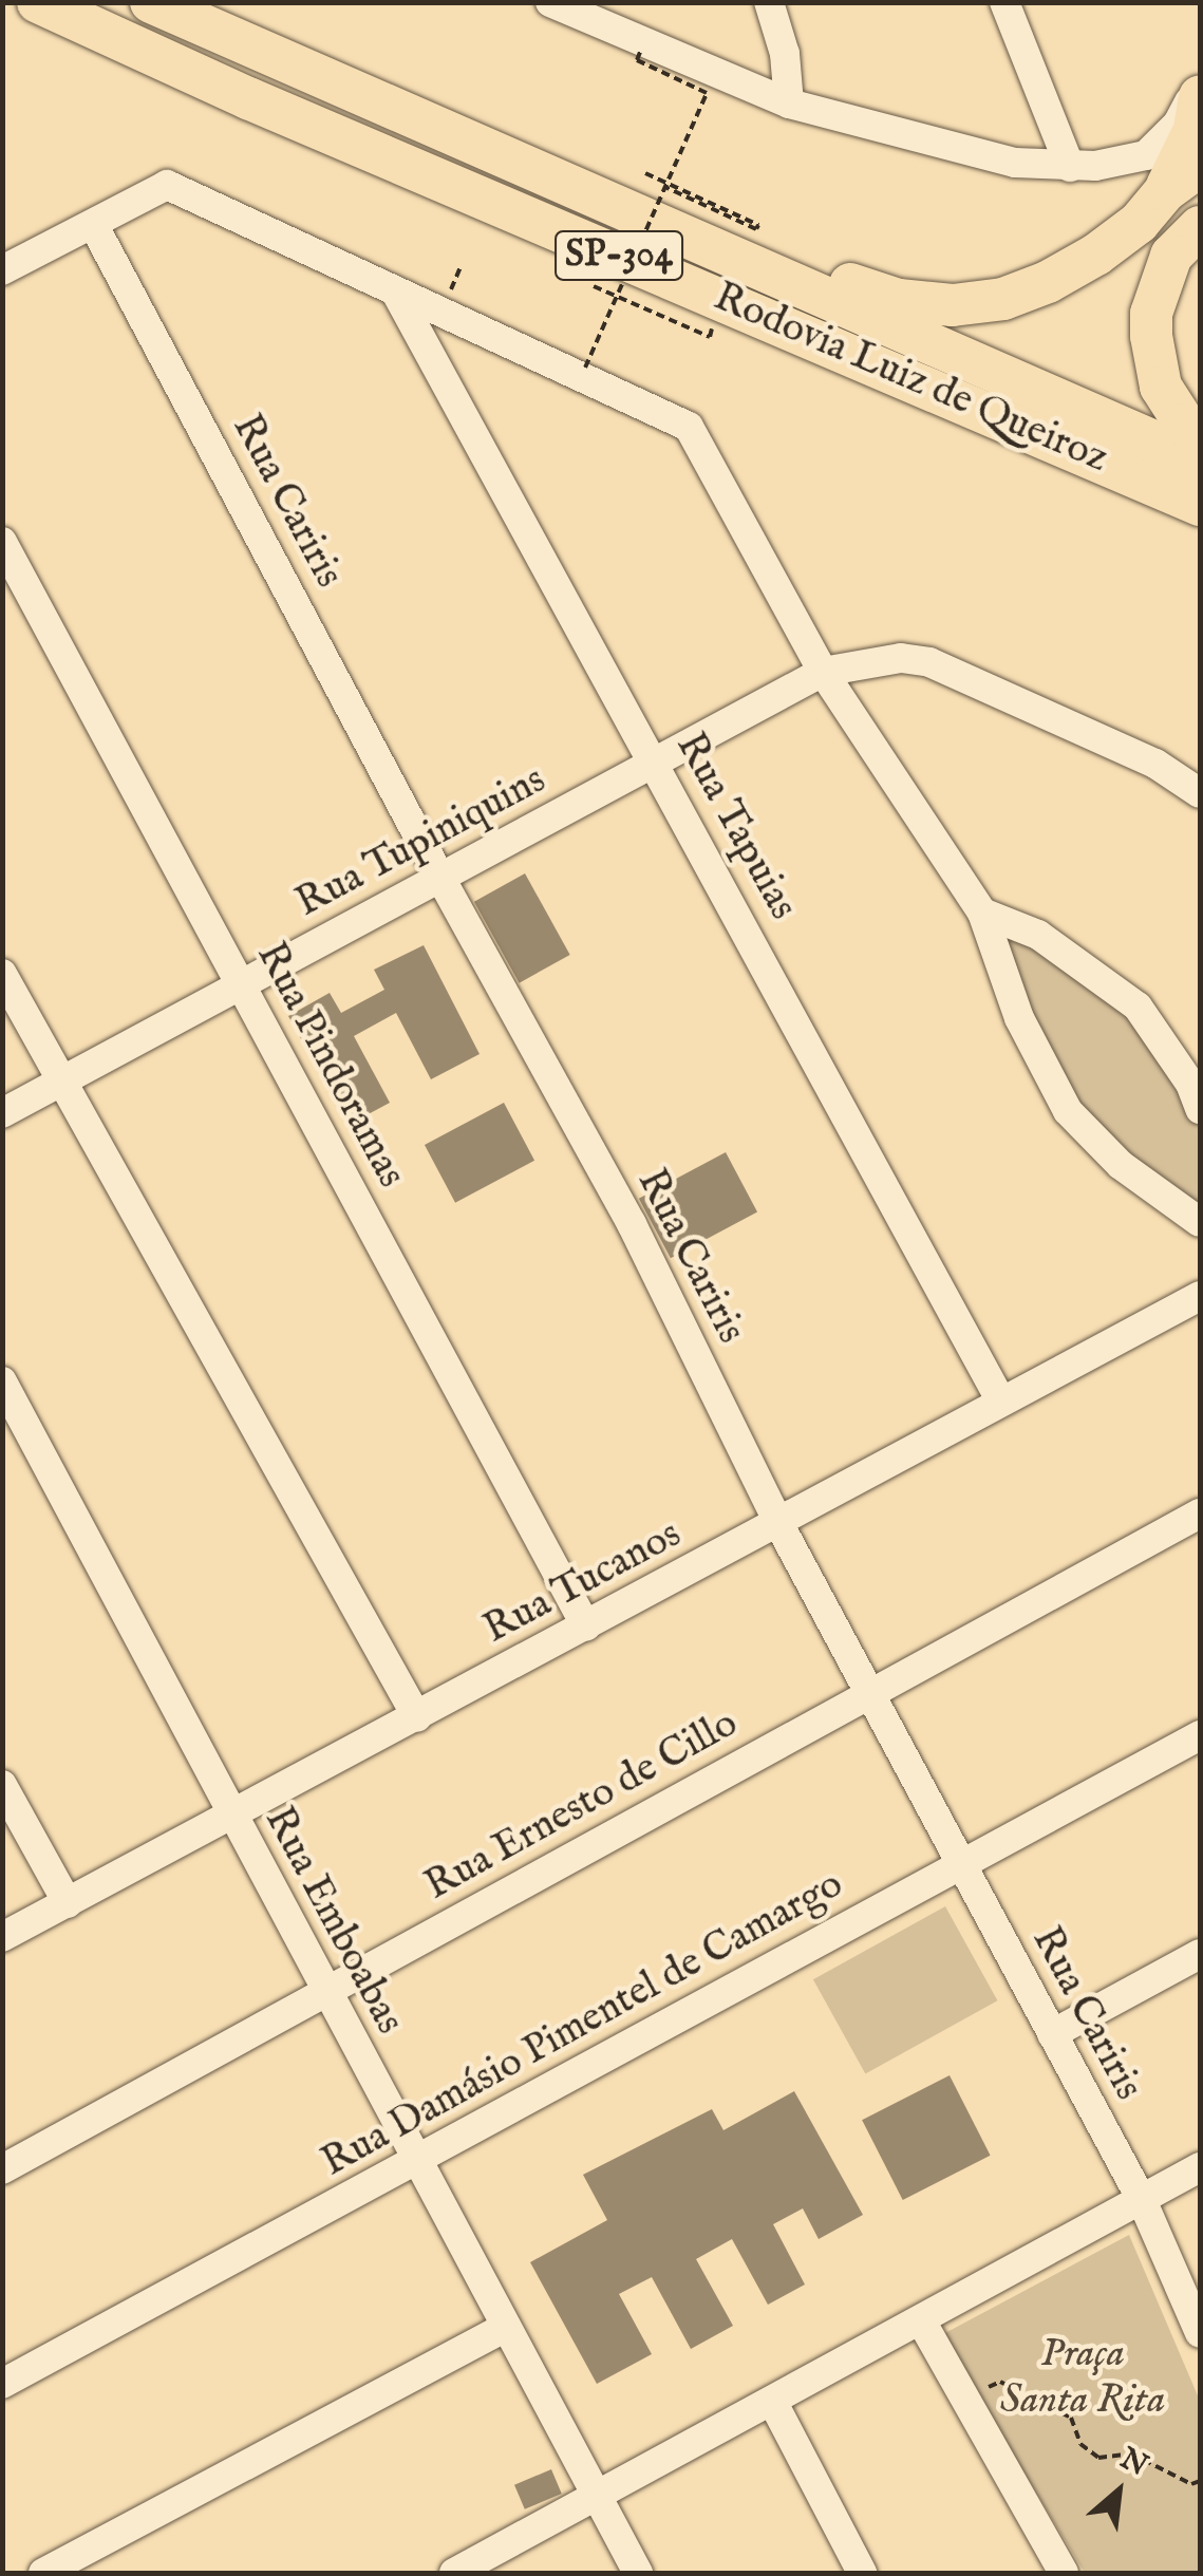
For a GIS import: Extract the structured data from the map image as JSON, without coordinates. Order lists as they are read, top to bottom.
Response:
{
  "streets": {
    "highway": ["SP-304", "Rodovia Luiz de Queiroz"],
    "street": [
      "Rua Cariris",
      "Rua Tapuias",
      "Rua Tupiniquins",
      "Rua Pindoramas",
      "Rua Tucanos",
      "Rua Ernesto de Cillo",
      "Rua Emboabas",
      "Rua Damásio Pimentel de Camargo"
    ]
  },
  "crossings": [
    ["Rua Cariris", "Rua Tupiniquins"],
    ["Rua Cariris", "Rua Tucanos"],
    ["Rua Cariris", "Rua Ernesto de Cillo"],
    ["Rua Cariris", "Rua Damásio Pimentel de Camargo"],
    ["Rua Tapuias", "Rua Tupiniquins"],
    ["Rua Tapuias", "Rua Tucanos"],
    ["Rua Tupiniquins", "Rua Pindoramas"],
    ["Rua Pindoramas", "Rua Tucanos"],
    ["Rua Tucanos", "Rua Emboabas"],
    ["Rua Ernesto de Cillo", "Rua Emboabas"],
    ["Rua Emboabas", "Rua Damásio Pimentel de Camargo"]
  ],
  "parks": ["Praça Santa Rita"],
  "north": "top right"
}
